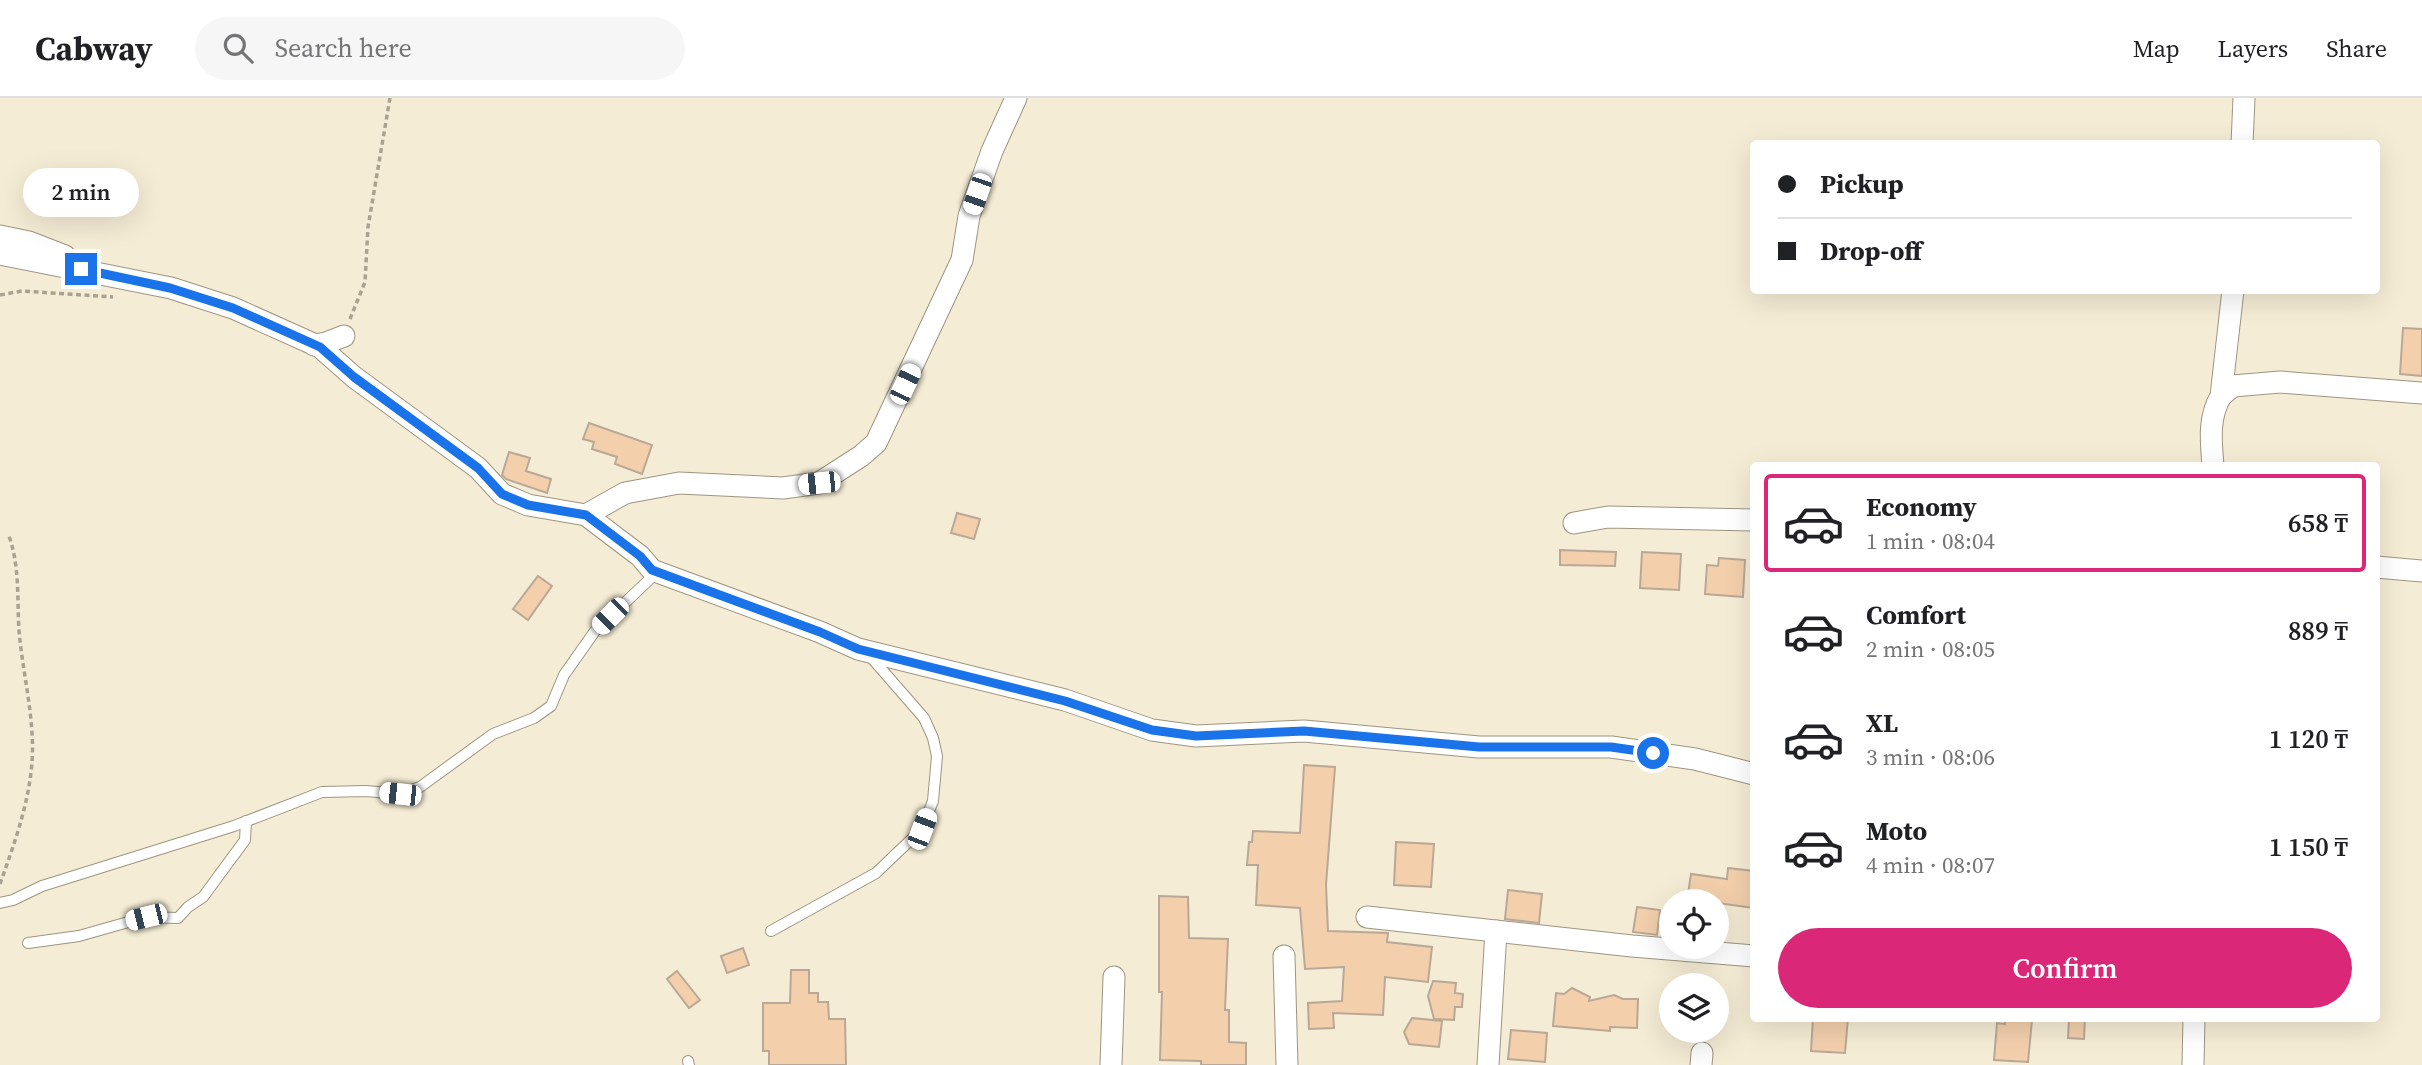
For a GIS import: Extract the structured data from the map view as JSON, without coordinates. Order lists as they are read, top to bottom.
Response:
{
  "page": {
    "header": "Cabway",
    "search": "Search here",
    "nav": ["Map", "Layers", "Share"],
    "banner": ["Pickup", "Drop-off"],
    "bubble": "2 min",
    "list": [
      {
        "name": "Economy",
        "note": "1 min · 08:04",
        "value": "658 ₸"
      },
      {
        "name": "Comfort",
        "note": "2 min · 08:05",
        "value": "889 ₸"
      },
      {
        "name": "XL",
        "note": "3 min · 08:06",
        "value": "1 120 ₸"
      },
      {
        "name": "Moto",
        "note": "4 min · 08:07",
        "value": "1 150 ₸"
      }
    ],
    "buttons": "Confirm"
  }
}
